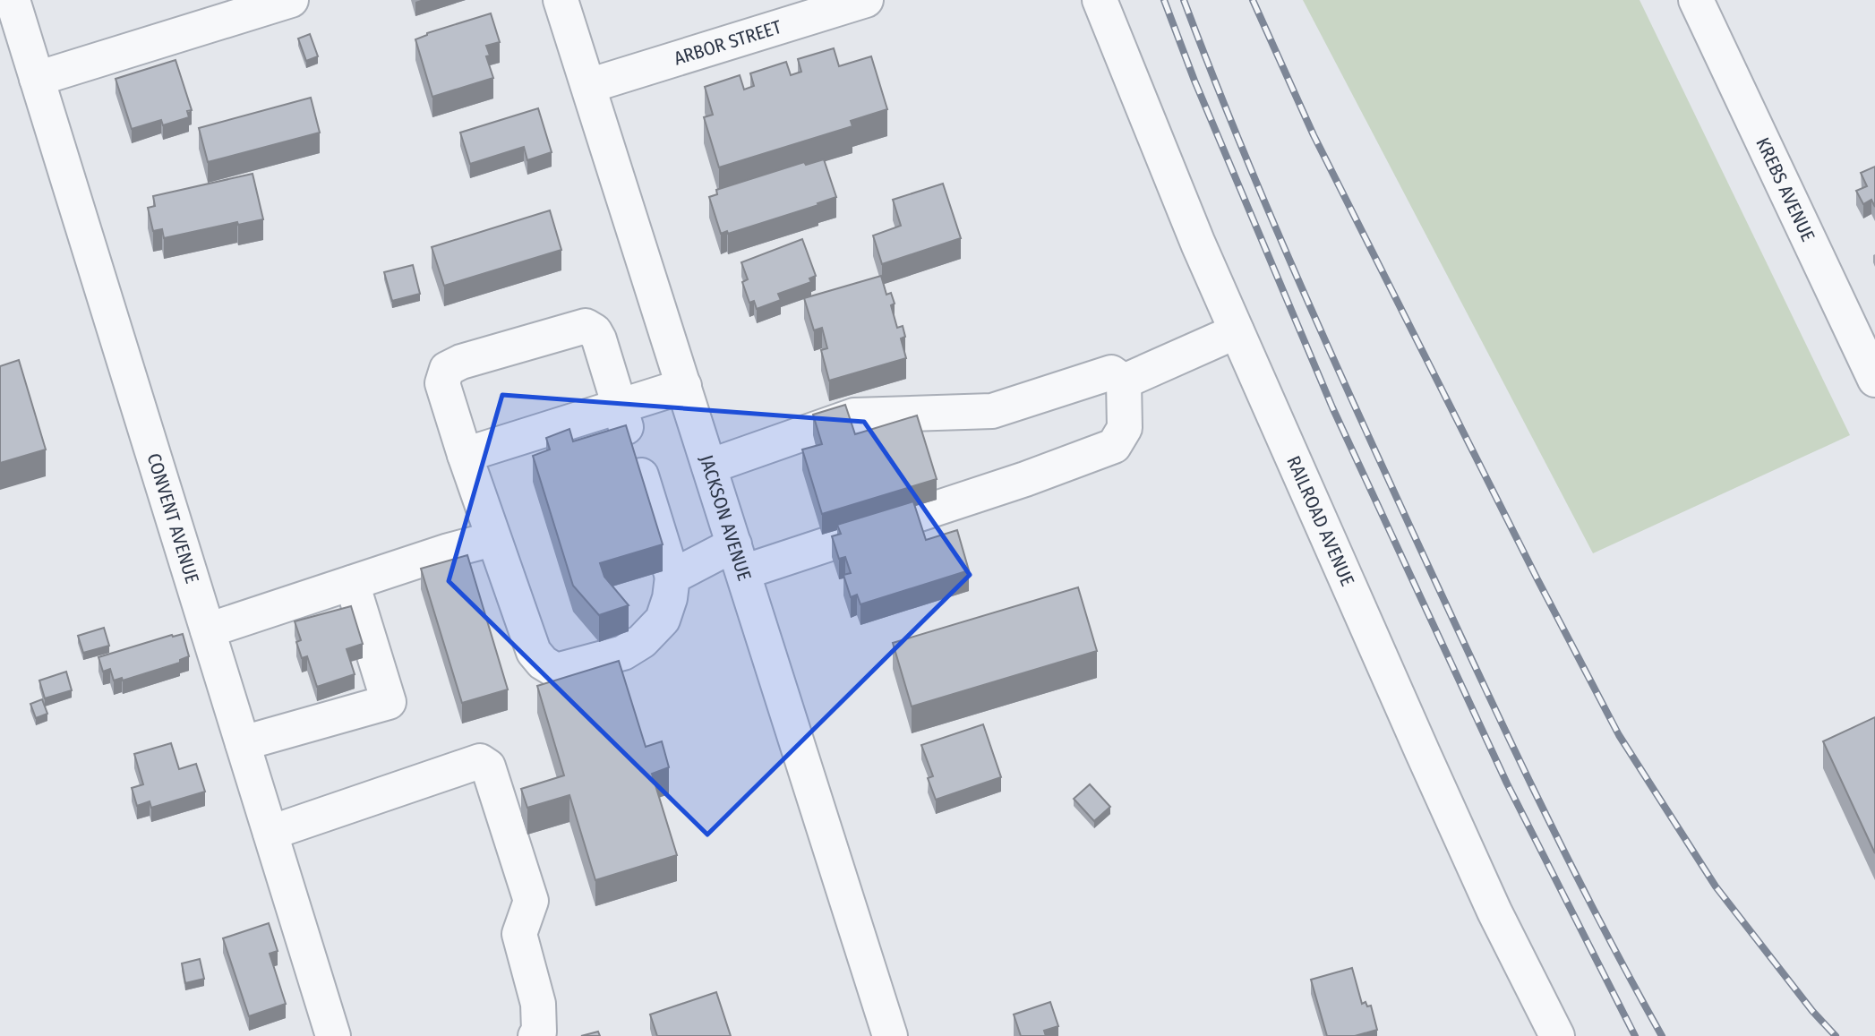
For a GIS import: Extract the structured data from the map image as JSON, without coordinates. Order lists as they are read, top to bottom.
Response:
{
  "streets": {
    "street": [
      "ARBOR STREET",
      "KREBS AVENUE",
      "JACKSON AVENUE",
      "CONVENT AVENUE",
      "RAILROAD AVENUE"
    ]
  },
  "crossings": [
    ["ARBOR STREET", "JACKSON AVENUE"]
  ]
}
